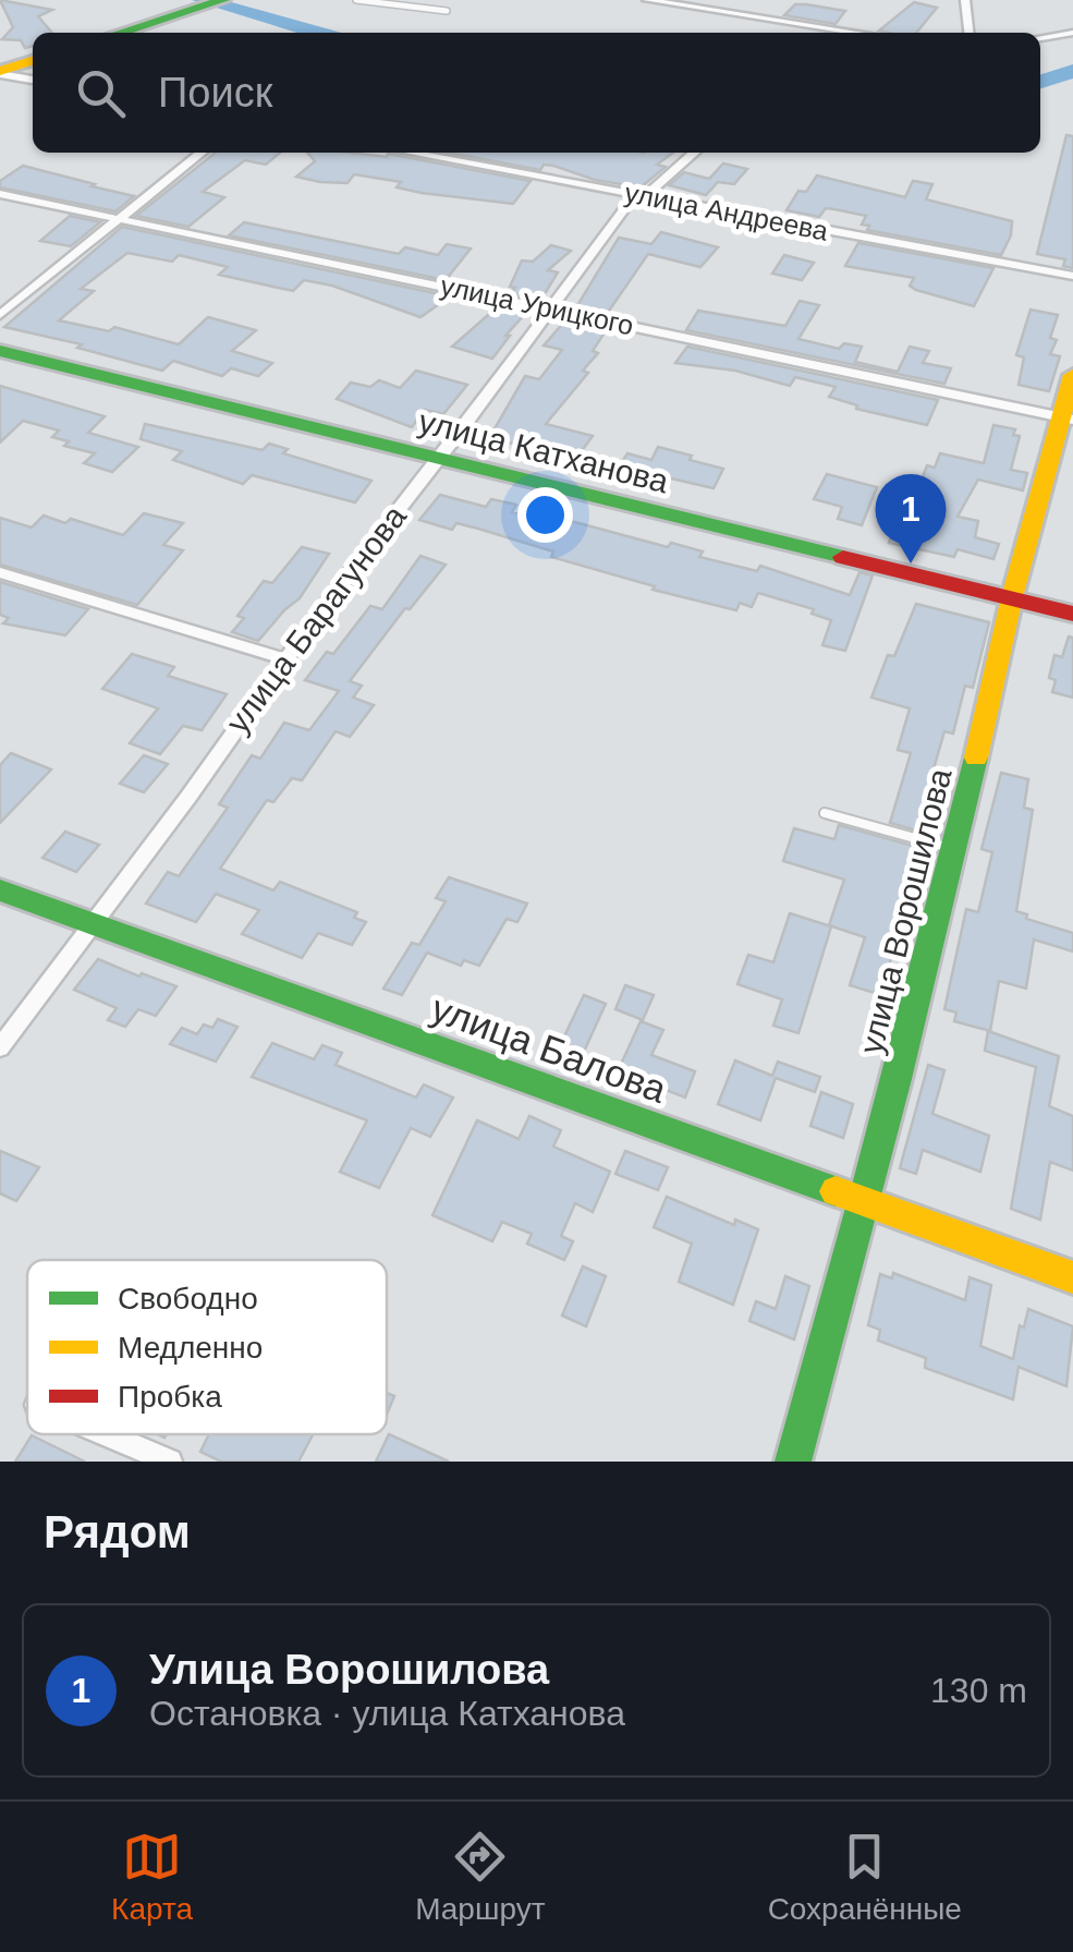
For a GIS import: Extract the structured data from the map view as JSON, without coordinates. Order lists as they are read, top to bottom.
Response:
{
  "streets": {
    "street": [
      "улица Андреева",
      "улица Урицкого",
      "улица Катханова",
      "улица Барагунова",
      "улица Ворошилова",
      "улица Балова"
    ]
  },
  "crossings": [
    ["улица Андреева", "улица Барагунова"],
    ["улица Урицкого", "улица Барагунова"],
    ["улица Урицкого", "улица Ворошилова"],
    ["улица Катханова", "улица Барагунова"],
    ["улица Катханова", "улица Ворошилова"],
    ["улица Барагунова", "улица Балова"],
    ["улица Ворошилова", "улица Балова"]
  ],
  "legend": ["Свободно", "Медленно", "Пробка"],
  "page": {
    "search": "Поиск",
    "pins": "1",
    "heading": "Рядом",
    "list": [
      {
        "mark": "1",
        "name": "Улица Ворошилова",
        "note": "Остановка · улица Катханова",
        "value": "130 m"
      }
    ],
    "nav": ["Карта", "Маршрут", "Сохранённые"]
  }
}
